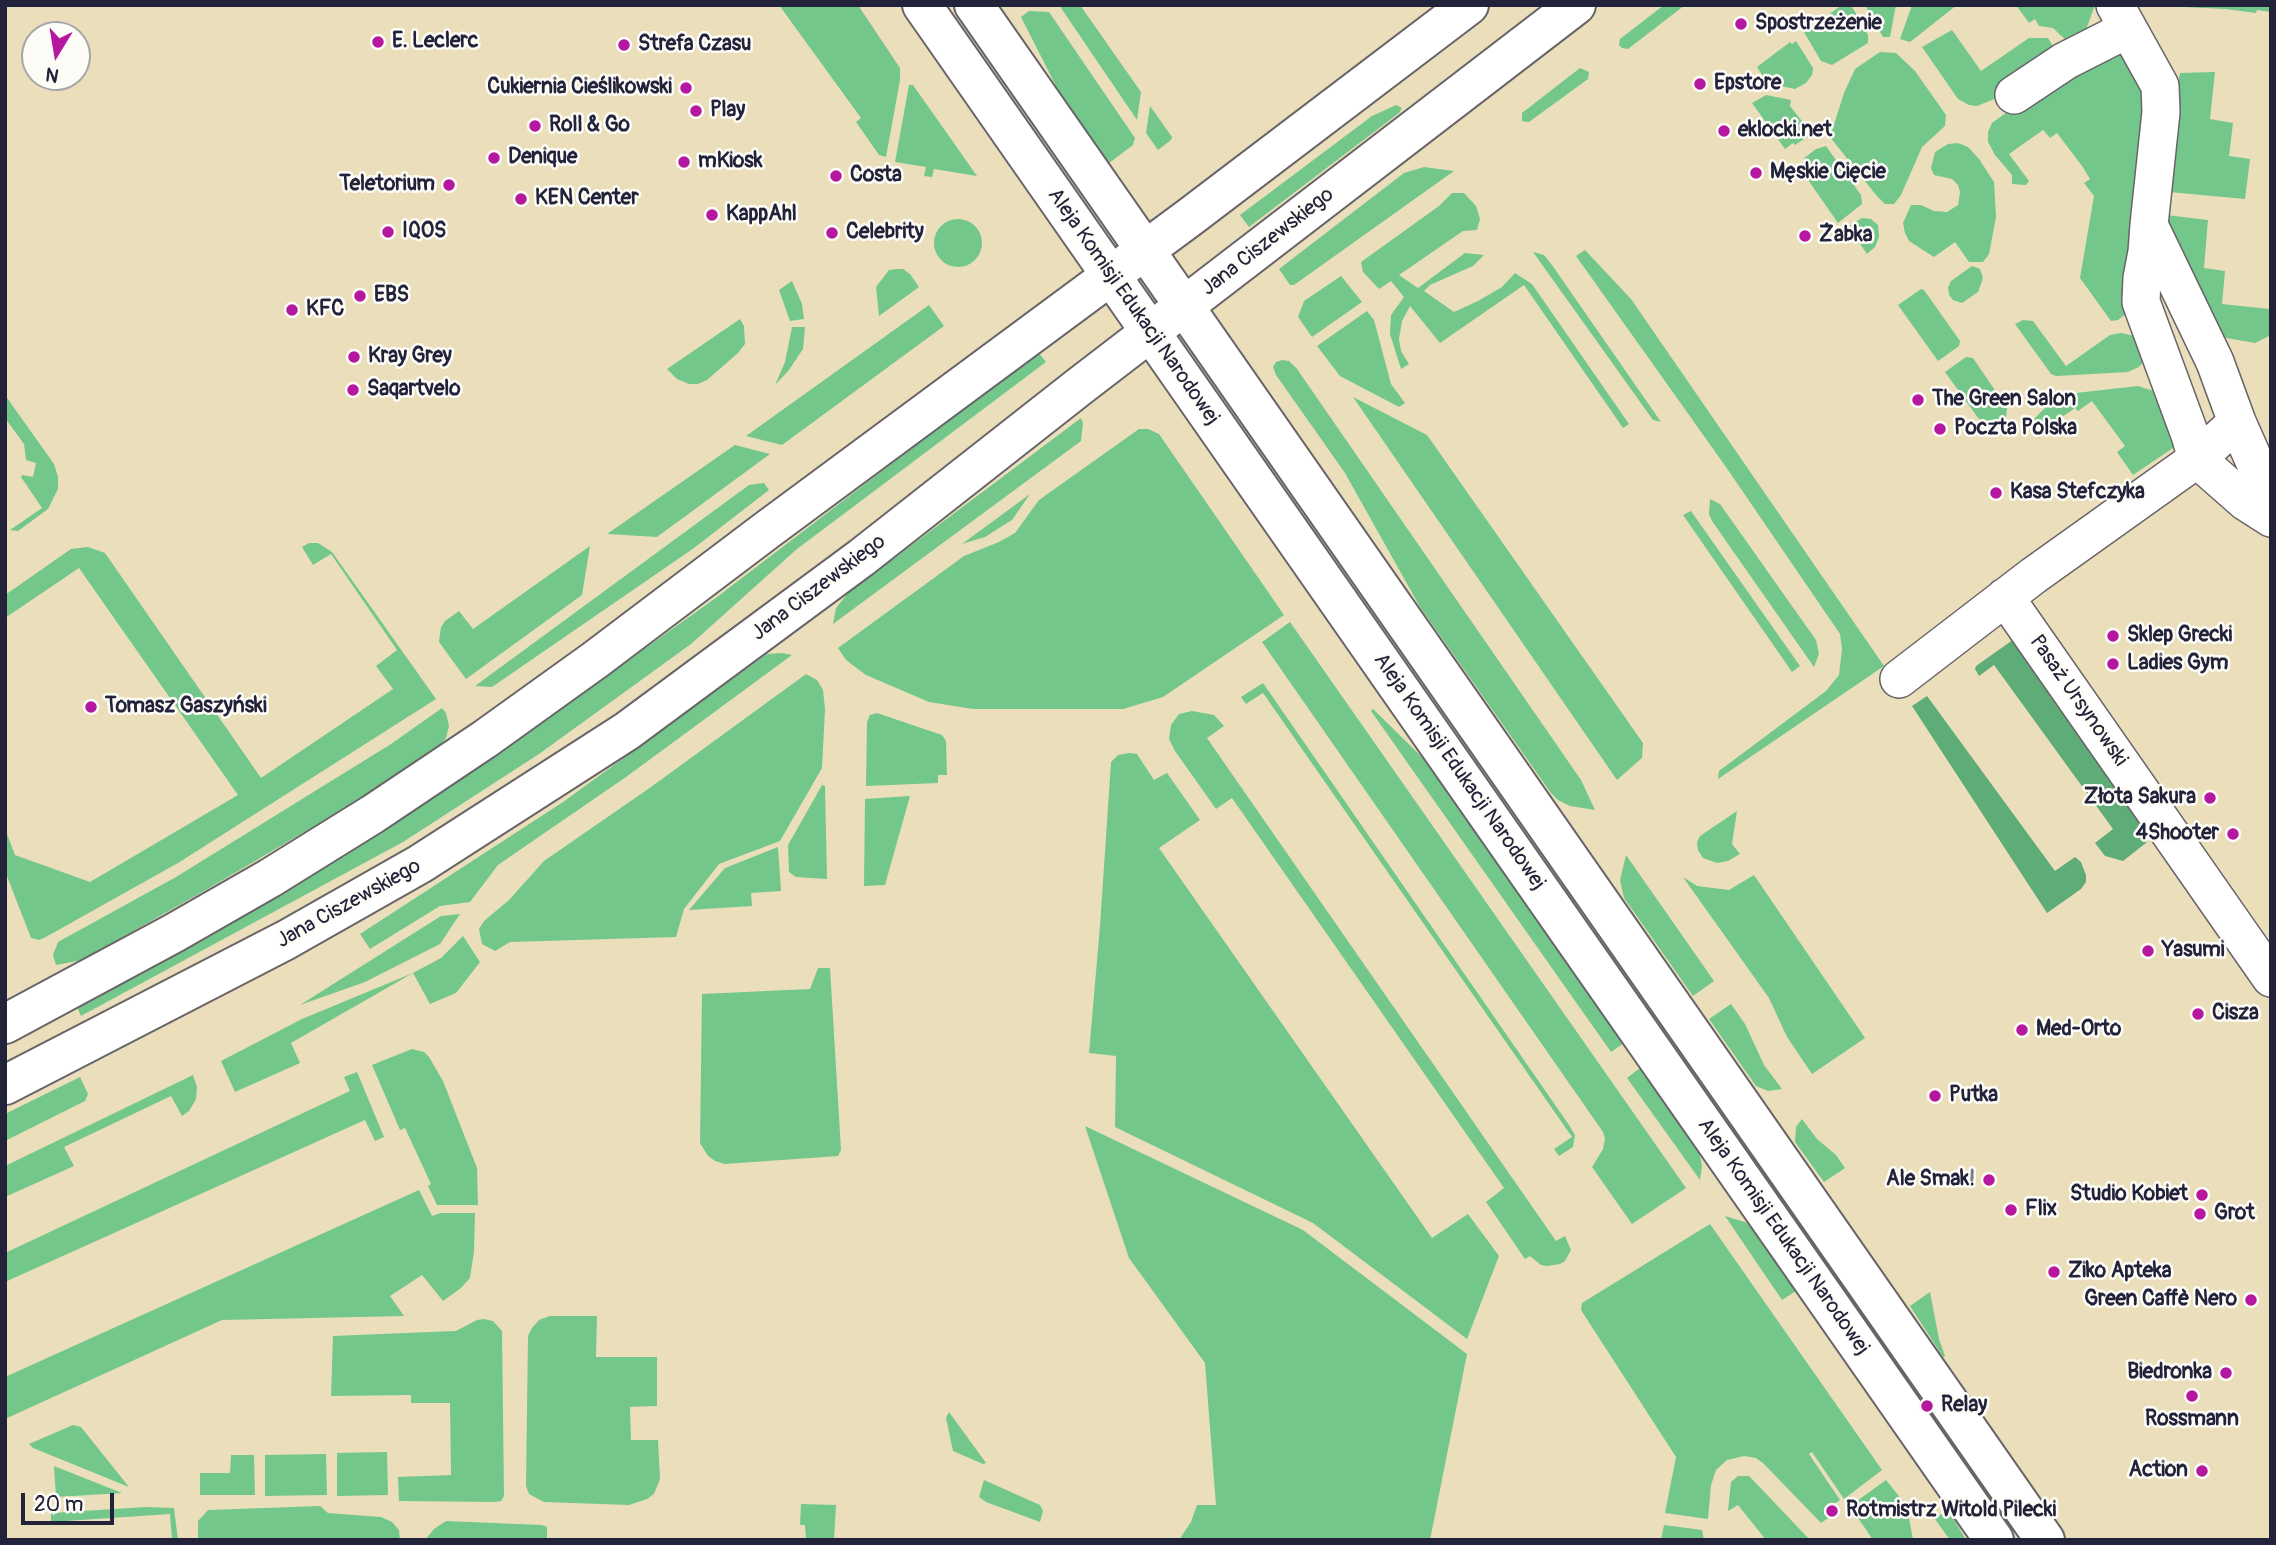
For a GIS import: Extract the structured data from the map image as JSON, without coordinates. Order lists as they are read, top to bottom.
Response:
{
  "streets": {
    "main road": ["Jana Ciszewskiego", "Aleja Komisji Edukacji Narodowej"],
    "street": ["Pasaż Ursynowski"]
  },
  "crossings": [
    ["Jana Ciszewskiego", "Aleja Komisji Edukacji Narodowej"]
  ],
  "places": [
    "Spostrzeżenie",
    "E. Leclerc",
    "Strefa Czasu",
    "Epstore",
    "Cukiernia Cieślikowski",
    "Play",
    "Roll & Go",
    "eklocki.net",
    "Denique",
    "mKiosk",
    "Męskie Cięcie",
    "Costa",
    "Teletorium",
    "KEN Center",
    "KappAhl",
    "IQOS",
    "Celebrity",
    "Żabka",
    "EBS",
    "KFC",
    "Kray Grey",
    "Saqartvelo",
    "The Green Salon",
    "Poczta Polska",
    "Kasa Stefczyka",
    "Sklep Grecki",
    "Ladies Gym",
    "Tomasz Gaszyński",
    "Złota Sakura",
    "4Shooter",
    "Yasumi",
    "Cisza",
    "Med-Orto",
    "Putka",
    "Ale Smak!",
    "Studio Kobiet",
    "Flix",
    "Grot",
    "Ziko Apteka",
    "Green Caffè Nero",
    "Biedronka",
    "Rossmann",
    "Relay",
    "Action",
    "Rotmistrz Witold Pilecki"
  ],
  "scale_bar": "20 m",
  "north": "bottom"
}
